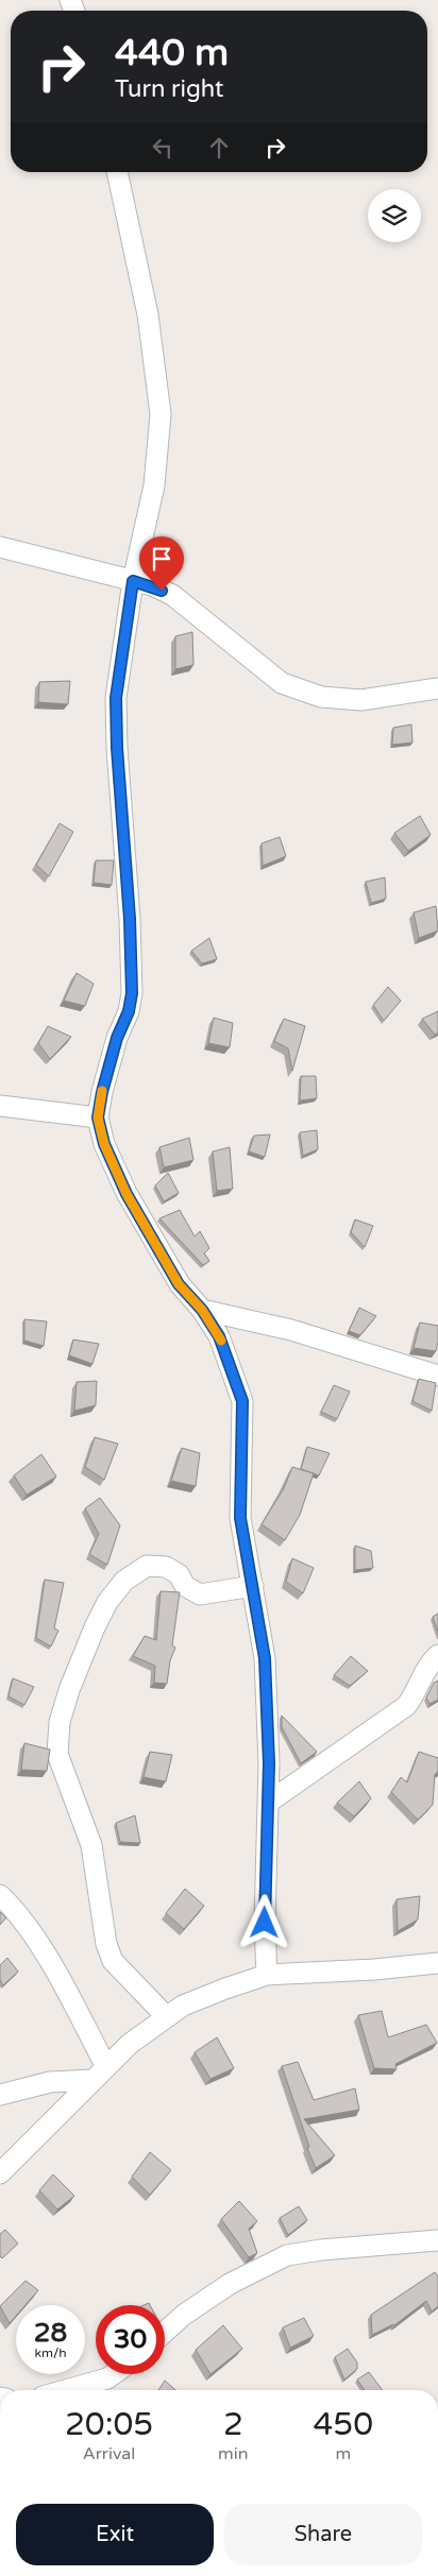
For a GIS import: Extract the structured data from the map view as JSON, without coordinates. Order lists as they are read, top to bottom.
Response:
{
  "page": {
    "turn": ["440 m", "Turn right"],
    "speed": "28 km/h",
    "limit": "30",
    "eta": [
      "20:05",
      "Arrival",
      "2",
      "min",
      "450",
      "m"
    ],
    "buttons": ["Exit", "Share"]
  }
}
